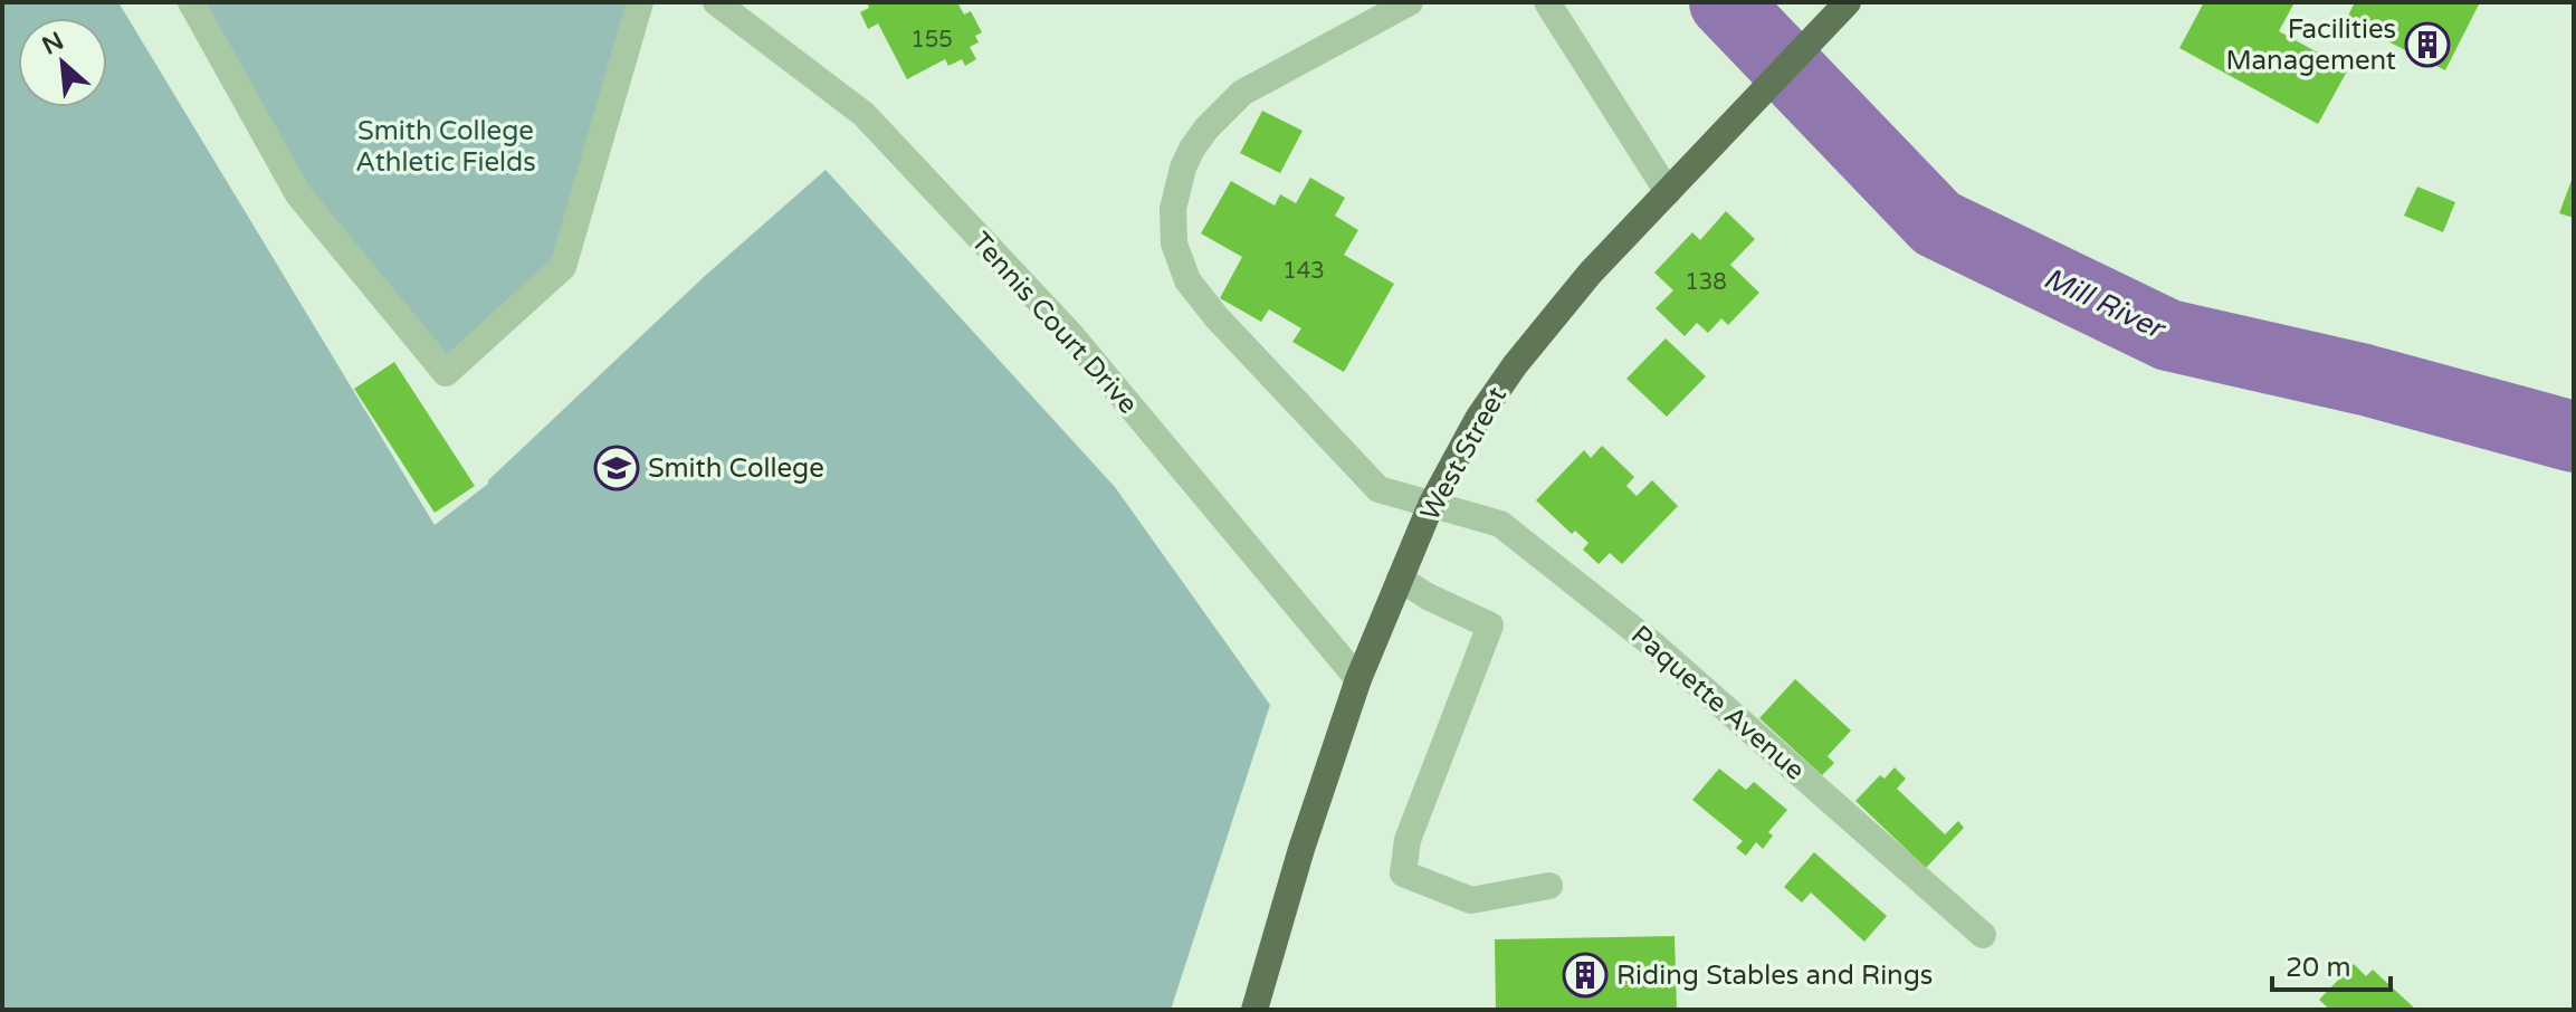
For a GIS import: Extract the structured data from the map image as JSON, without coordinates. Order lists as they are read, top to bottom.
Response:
{
  "streets": {
    "main road": ["West Street"],
    "street": ["Tennis Court Drive", "Paquette Avenue"]
  },
  "crossings": [
    ["Tennis Court Drive", "West Street"],
    ["West Street", "Paquette Avenue"]
  ],
  "water": ["Mill River"],
  "parks": ["Smith College Athletic Fields"],
  "places": {
    "building": ["Facilities Management", "Riding Stables and Rings"],
    "school or university": ["Smith College"]
  },
  "house_numbers": ["155", "143", "138"],
  "scale_bar": "20 m",
  "north": "top left"
}
